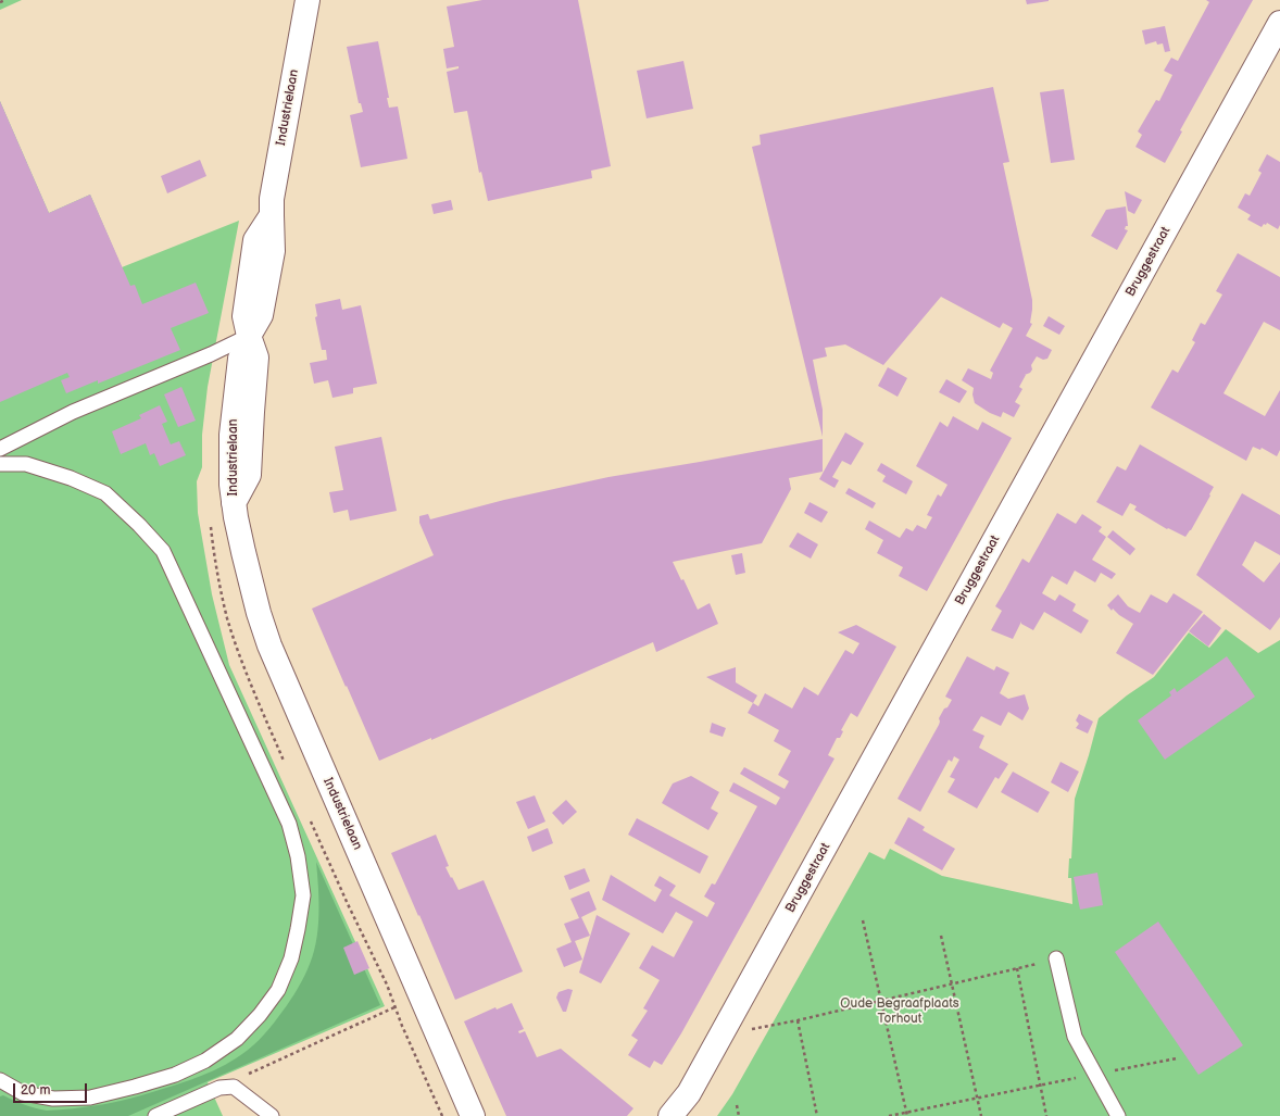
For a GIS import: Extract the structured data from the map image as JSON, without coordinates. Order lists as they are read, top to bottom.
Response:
{
  "streets": {
    "street": ["Industrielaan", "Bruggestraat"]
  },
  "parks": ["Oude Begraafplaats Torhout"],
  "scale_bar": "20 m"
}
